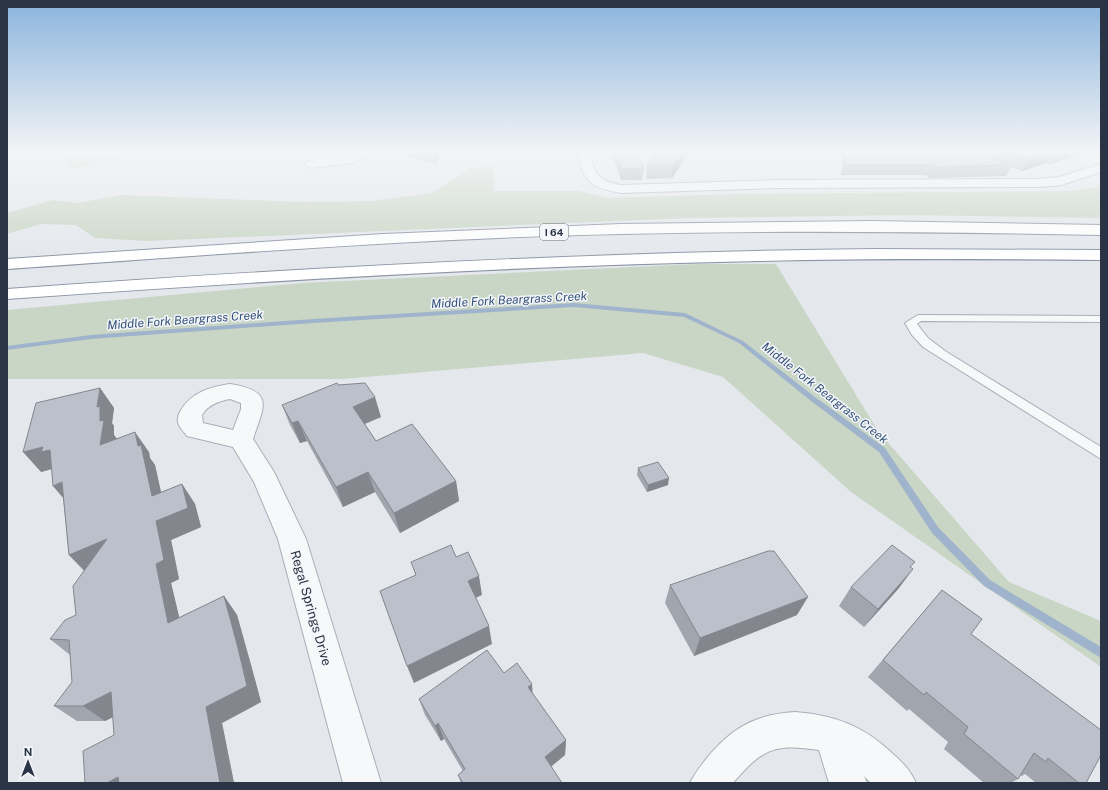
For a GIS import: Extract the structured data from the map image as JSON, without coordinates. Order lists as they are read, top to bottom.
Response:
{
  "streets": {
    "highway": ["I 64"],
    "street": ["Regal Springs Drive"]
  },
  "water": ["Middle Fork Beargrass Creek"],
  "north": "top"
}
